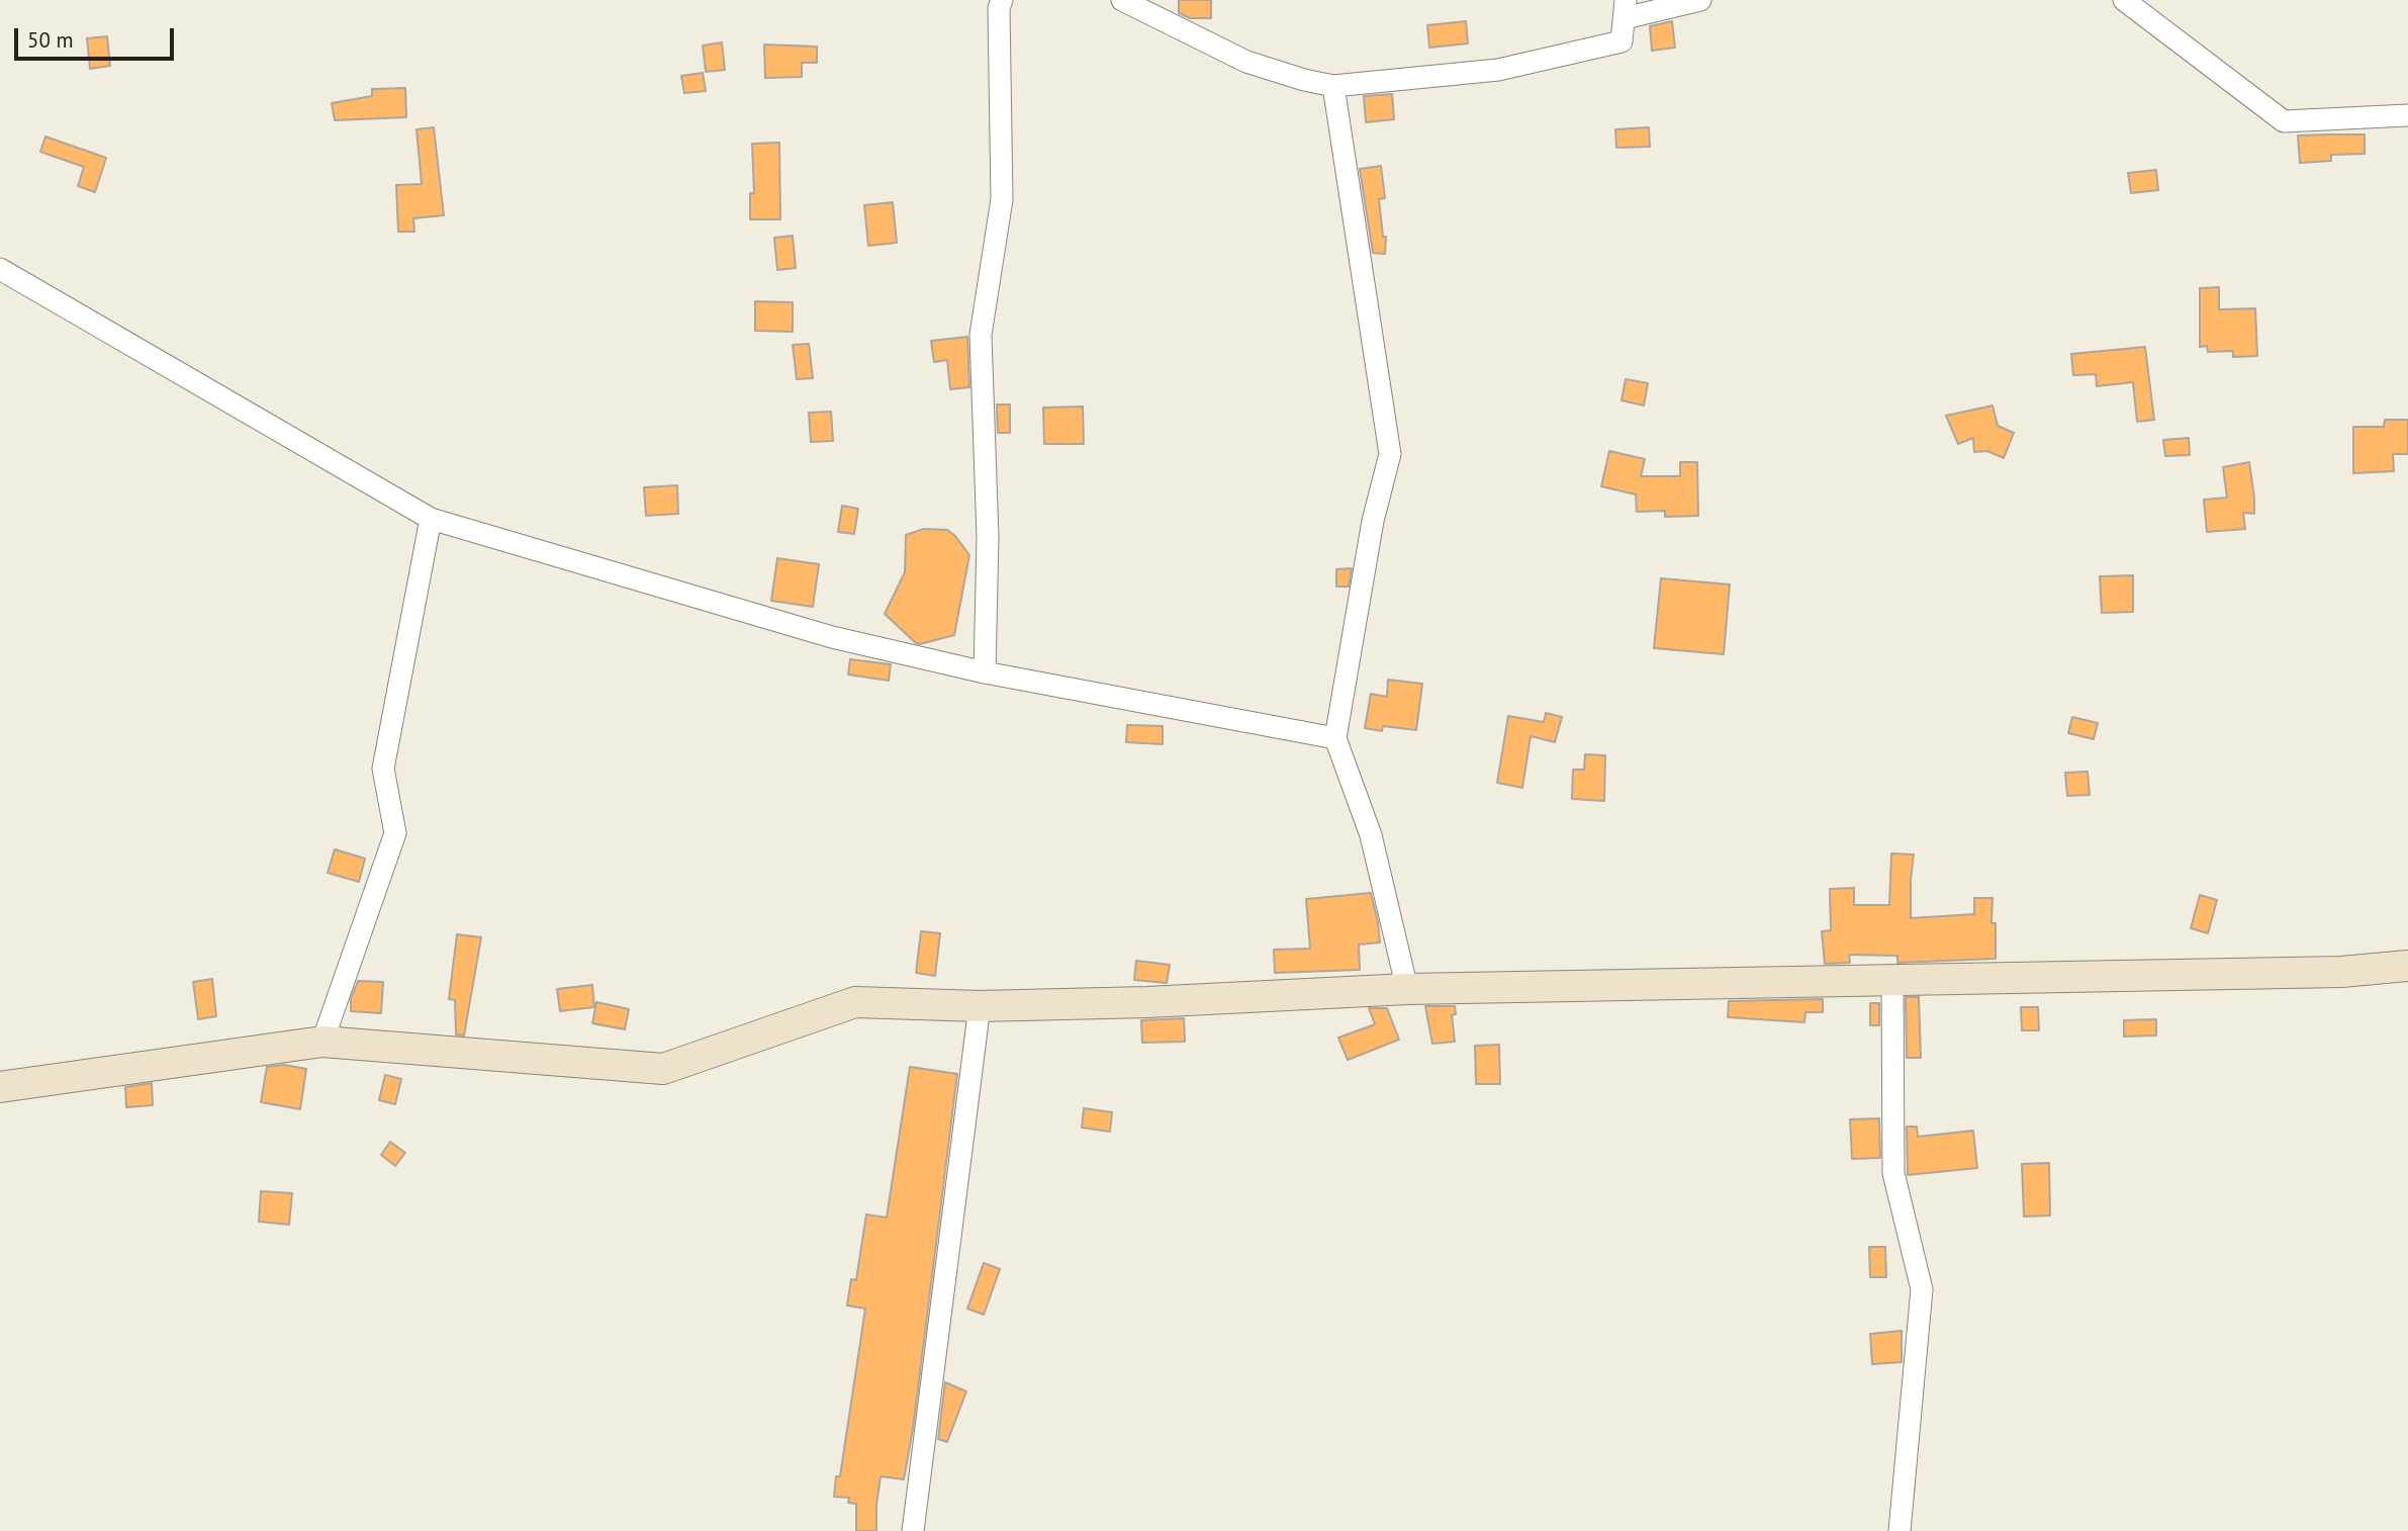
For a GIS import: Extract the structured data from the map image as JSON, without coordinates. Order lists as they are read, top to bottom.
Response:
{
  "scale_bar": "50 m"
}
